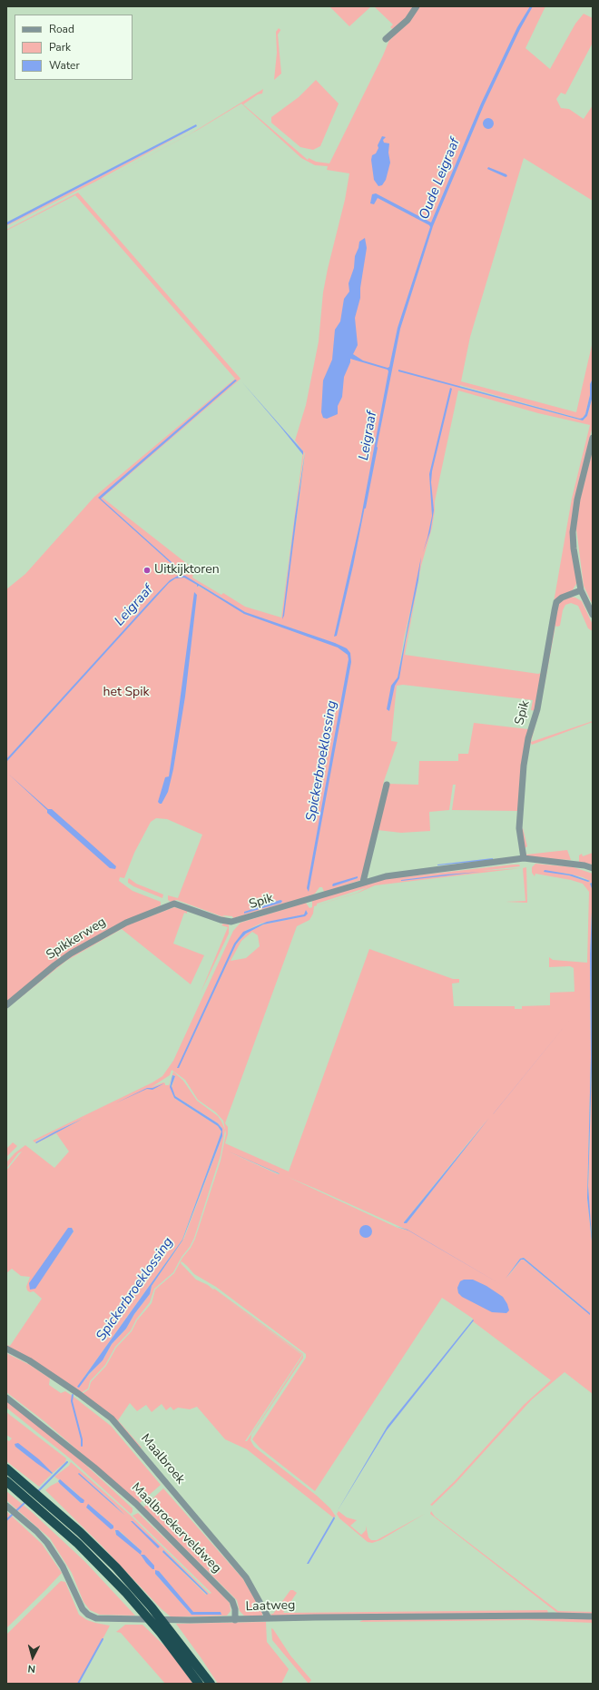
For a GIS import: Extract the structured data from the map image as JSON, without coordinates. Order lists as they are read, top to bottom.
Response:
{
  "streets": {
    "street": [
      "Spik",
      "Spikkerweg",
      "Maalbroek",
      "Maalbroekerveldweg",
      "Laatweg"
    ]
  },
  "crossings": [
    ["Spik", "Spikkerweg"],
    ["Maalbroek", "Laatweg"],
    ["Maalbroekerveldweg", "Laatweg"]
  ],
  "water": ["Oude Leigraaf", "Leigraaf", "Spickerbroeklossing"],
  "parks": ["het Spik"],
  "places": ["Uitkijktoren"],
  "legend": ["Road", "Park", "Water"],
  "north": "bottom"
}
